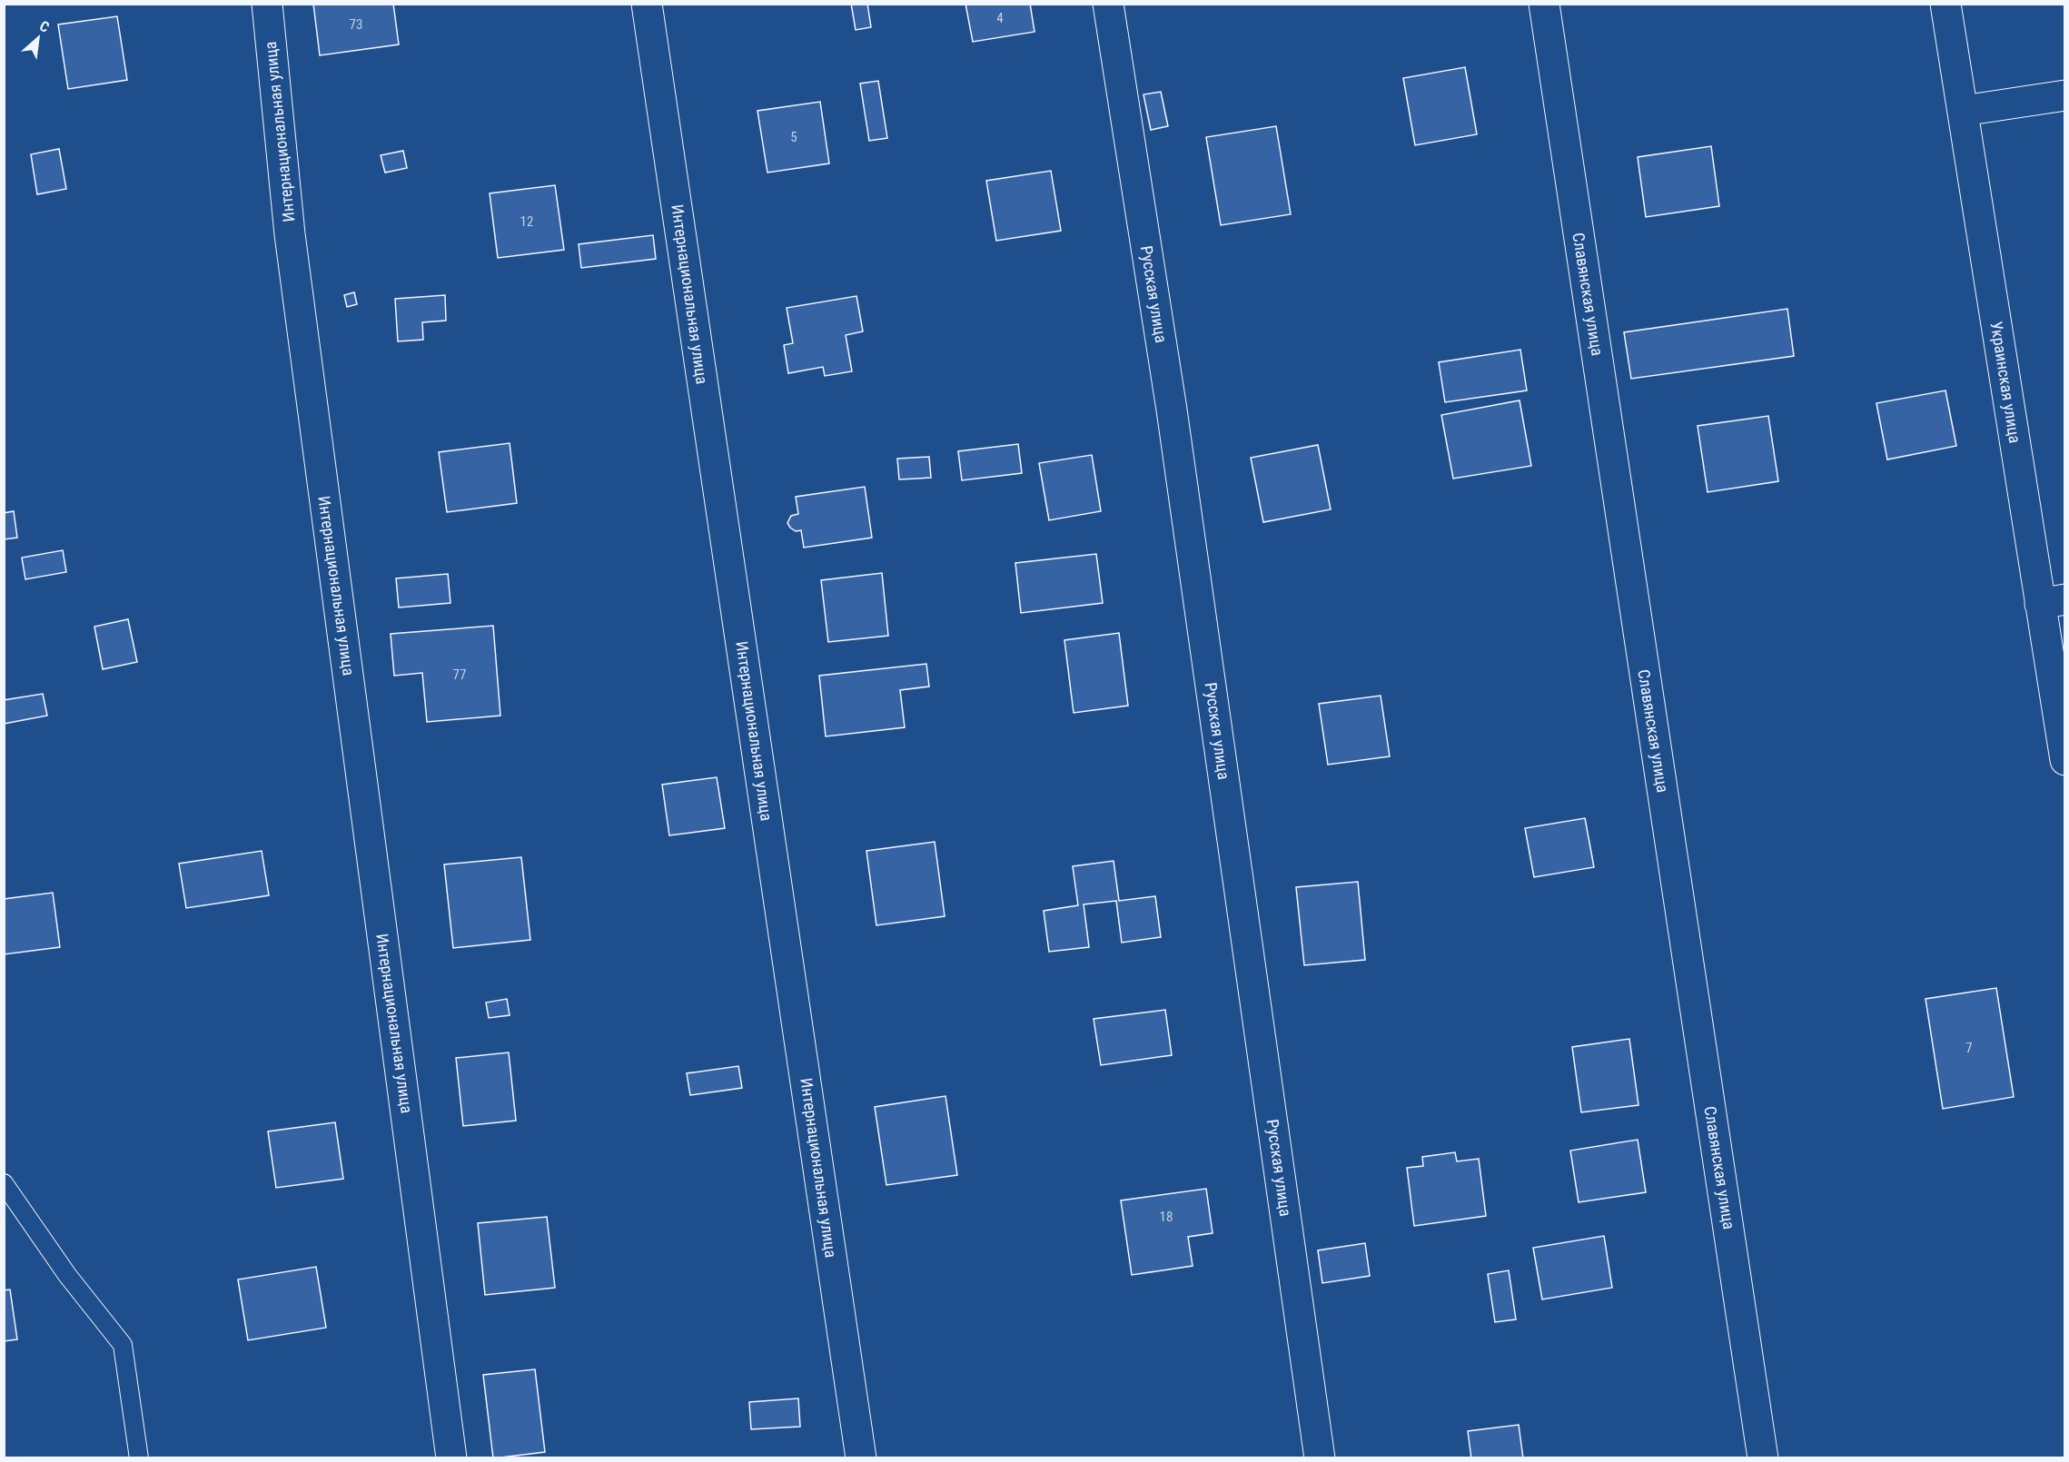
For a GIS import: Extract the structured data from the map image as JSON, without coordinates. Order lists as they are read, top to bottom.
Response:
{
  "streets": {
    "street": [
      "Интернациональная улица",
      "Русская улица",
      "Славянская улица",
      "Украинская улица"
    ]
  },
  "house_numbers": [
    "4",
    "73",
    "5",
    "12",
    "77",
    "7",
    "18"
  ],
  "north": "top right"
}
